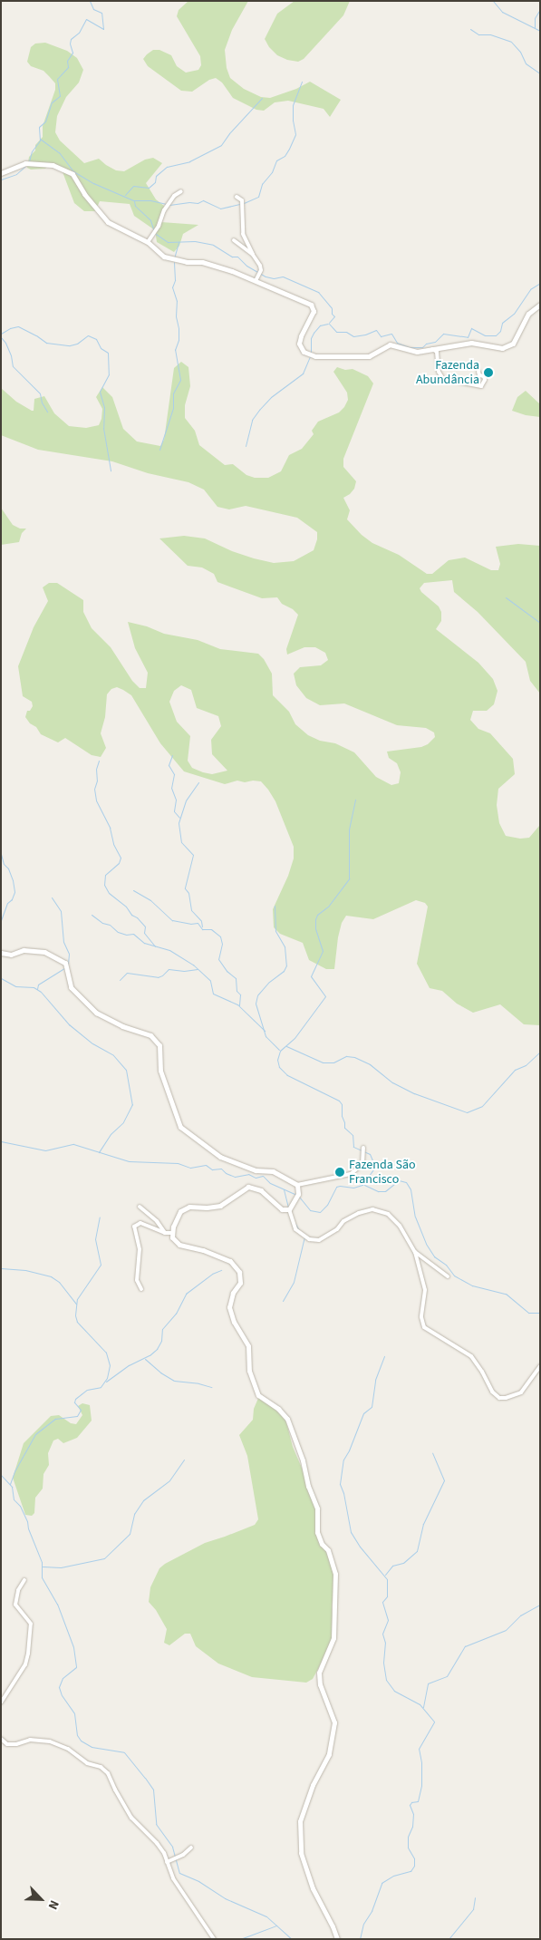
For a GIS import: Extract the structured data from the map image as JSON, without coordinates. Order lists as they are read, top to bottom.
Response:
{
  "places": ["Fazenda Abundância", "Fazenda São Francisco"],
  "north": "bottom right"
}
